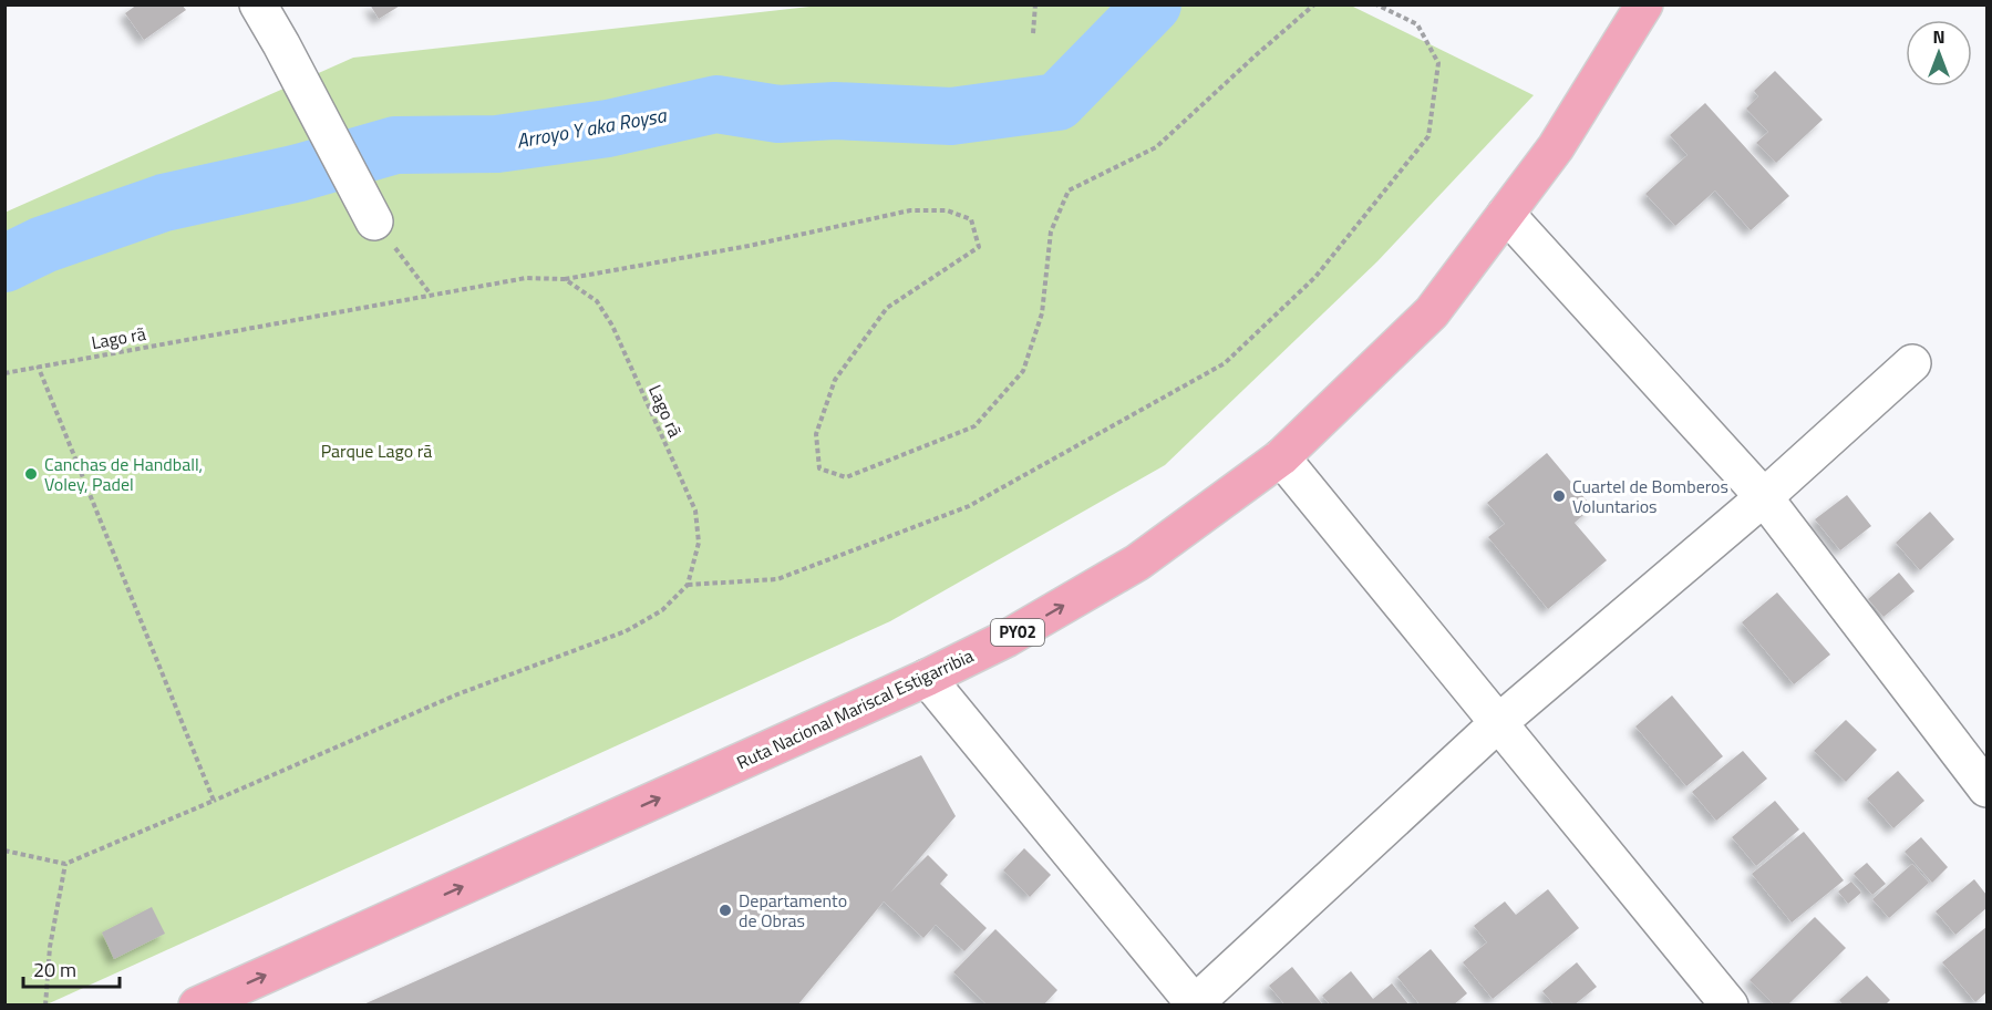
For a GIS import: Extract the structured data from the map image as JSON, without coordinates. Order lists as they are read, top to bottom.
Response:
{
  "streets": {
    "main road": ["PY02", "Ruta Nacional Mariscal Estigarribia"],
    "path": ["Lago rã"]
  },
  "one_way": ["Ruta Nacional Mariscal Estigarribia"],
  "water": ["Arroyo Y aka Roysa"],
  "parks": ["Parque Lago rã"],
  "places": ["Canchas de Handball, Voley, Padel", "Cuartel de Bomberos Voluntarios", "Departamento de Obras"],
  "scale_bar": "20 m",
  "north": "top"
}
